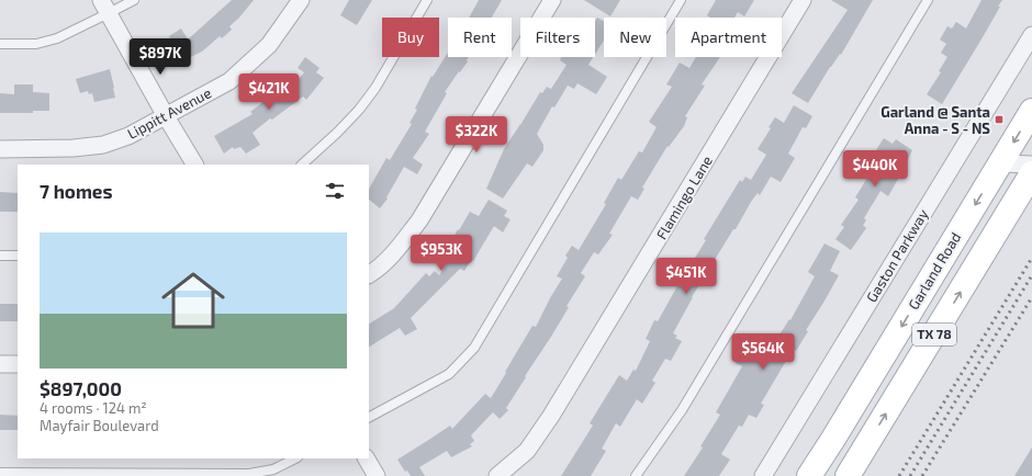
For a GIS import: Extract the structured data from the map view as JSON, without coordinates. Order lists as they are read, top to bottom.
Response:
{
  "streets": {
    "main road": ["Garland Road", "TX 78"],
    "street": ["Lippitt Avenue", "Flamingo Lane", "Gaston Parkway"]
  },
  "places": {
    "transit": ["Garland @ Santa Anna - S - NS"]
  },
  "page": {
    "chip": [
      "Buy",
      "Rent",
      "Filters",
      "New",
      "Apartment"
    ],
    "price": [
      "$897K",
      "$421K",
      "$322K",
      "$440K",
      "$953K",
      "$451K",
      "$564K"
    ],
    "heading": "7 homes",
    "list": [
      {
        "name": "$897,000",
        "note": "4 rooms · 124 m² · Mayfair Boulevard"
      }
    ]
  }
}
